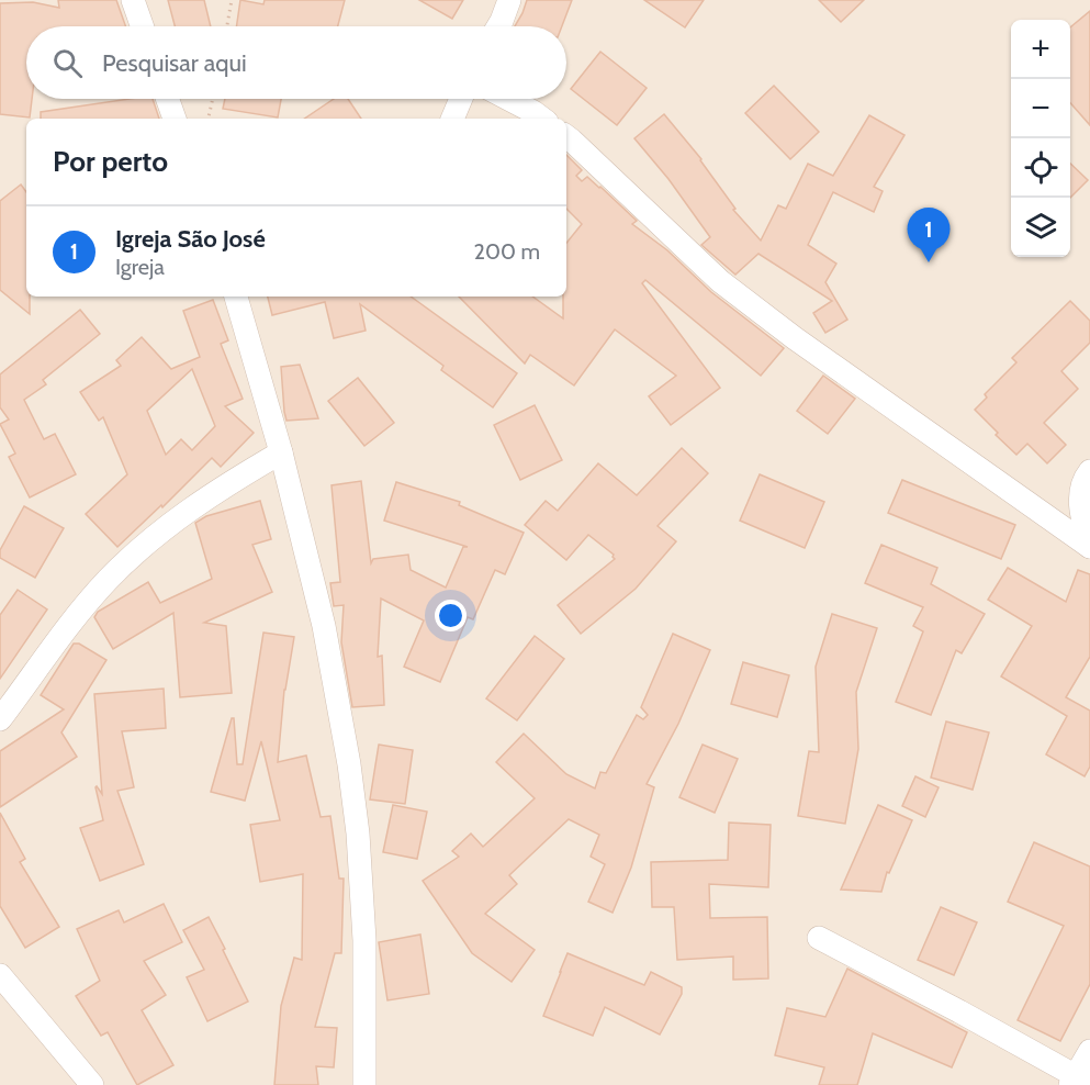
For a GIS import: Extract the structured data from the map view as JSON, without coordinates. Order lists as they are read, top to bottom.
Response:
{
  "page": {
    "map_buttons": ["+", "−"],
    "search": "Pesquisar aqui",
    "heading": "Por perto",
    "list": [
      {
        "mark": "1",
        "name": "Igreja São José",
        "note": "Igreja",
        "value": "200 m"
      }
    ],
    "pins": "1"
  }
}
